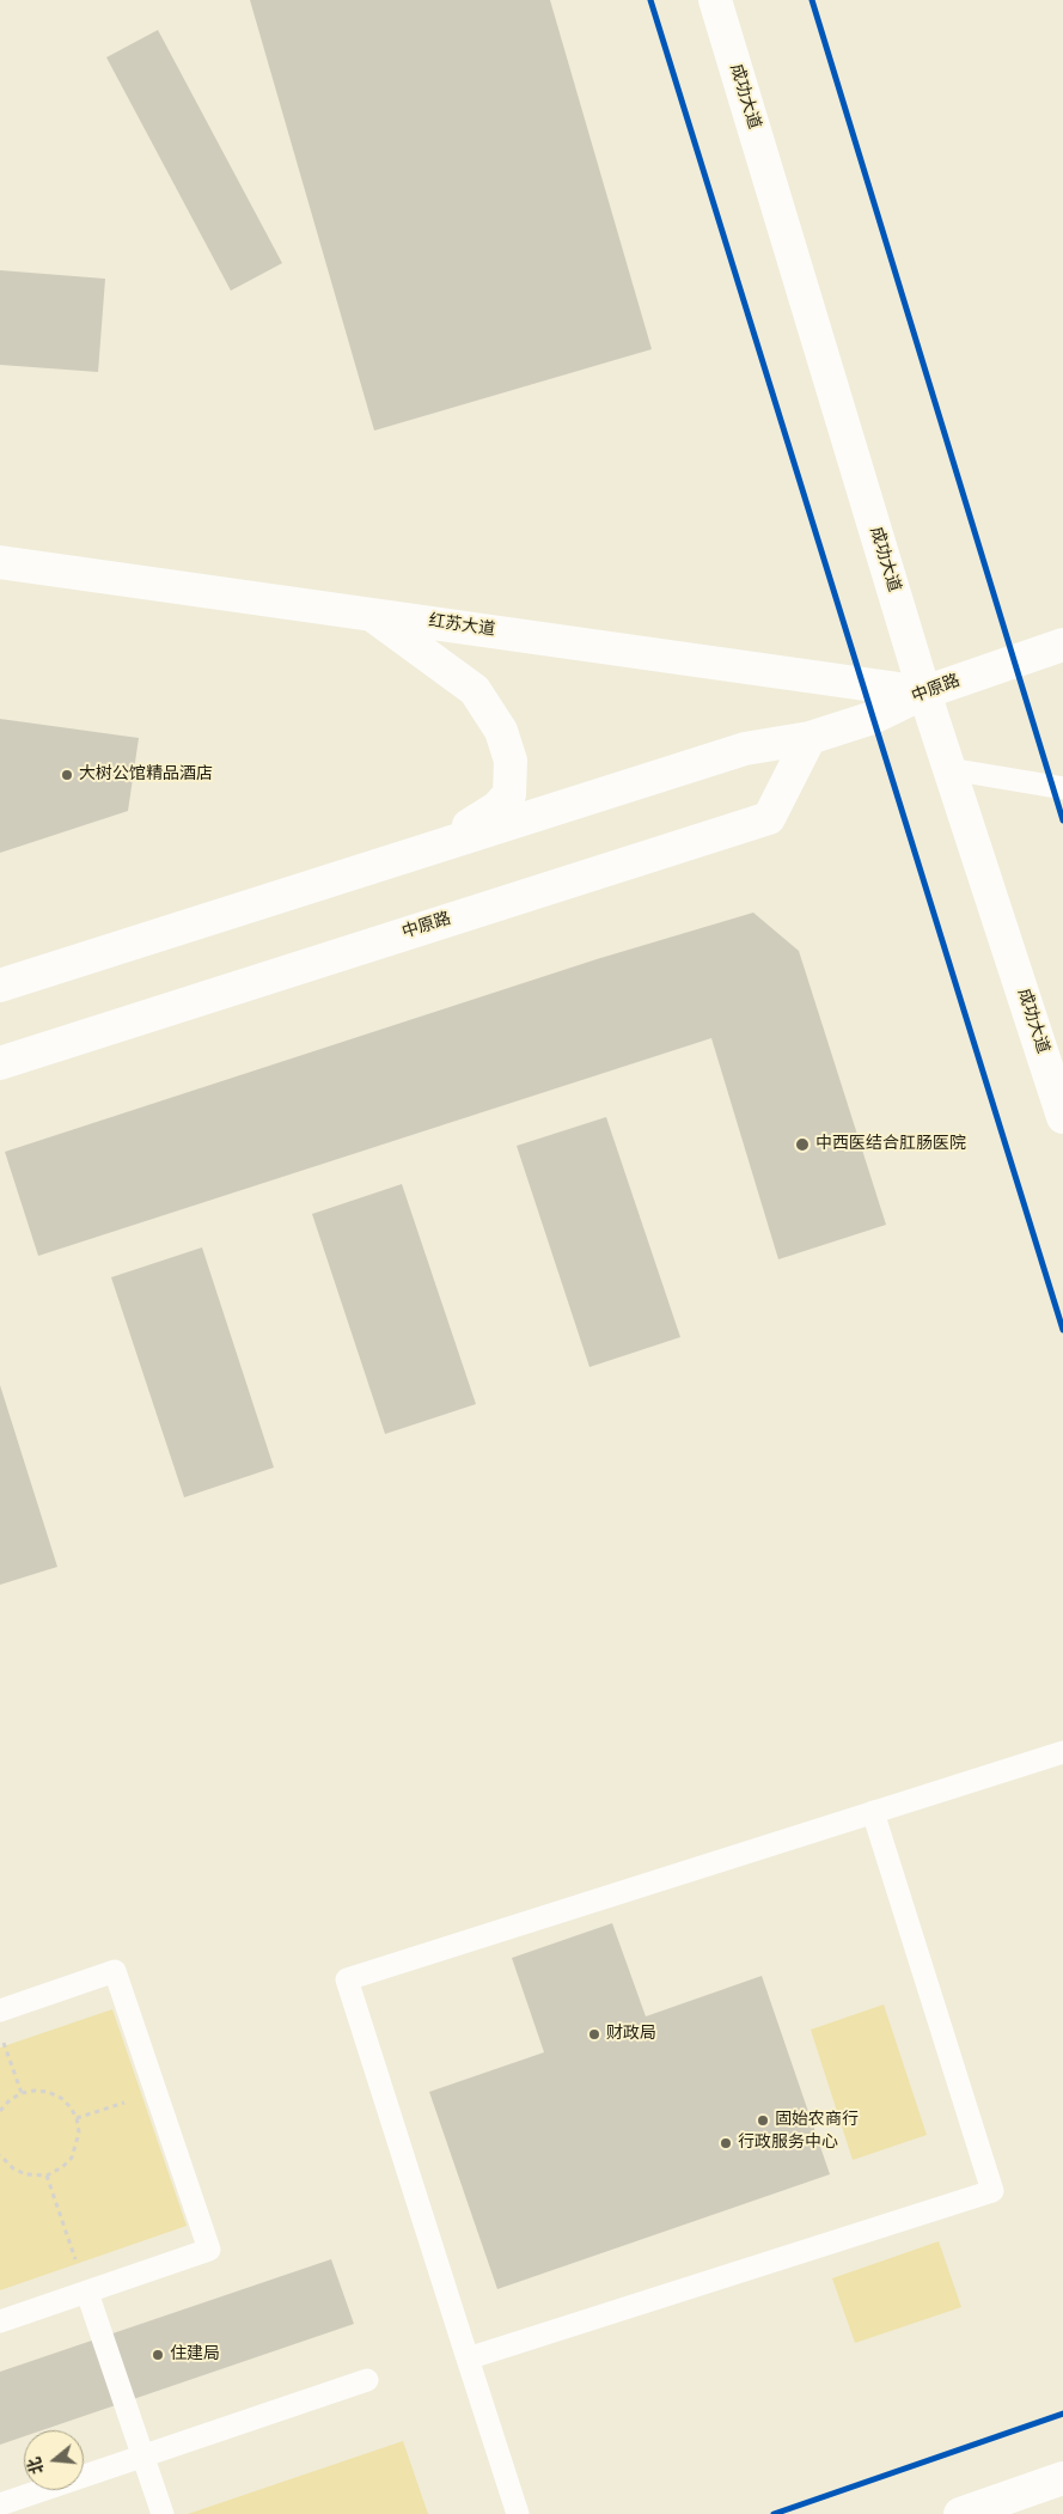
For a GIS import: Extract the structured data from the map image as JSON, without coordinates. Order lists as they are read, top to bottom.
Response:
{
  "streets": {
    "main road": ["成功大道", "红苏大道", "中原路"]
  },
  "crossings": [
    ["成功大道", "红苏大道"],
    ["成功大道", "中原路"],
    ["红苏大道", "中原路"]
  ],
  "places": [
    "大树公馆精品酒店",
    "中西医结合肛肠医院",
    "财政局",
    "固始农商行",
    "行政服务中心",
    "住建局"
  ],
  "north": "left"
}
